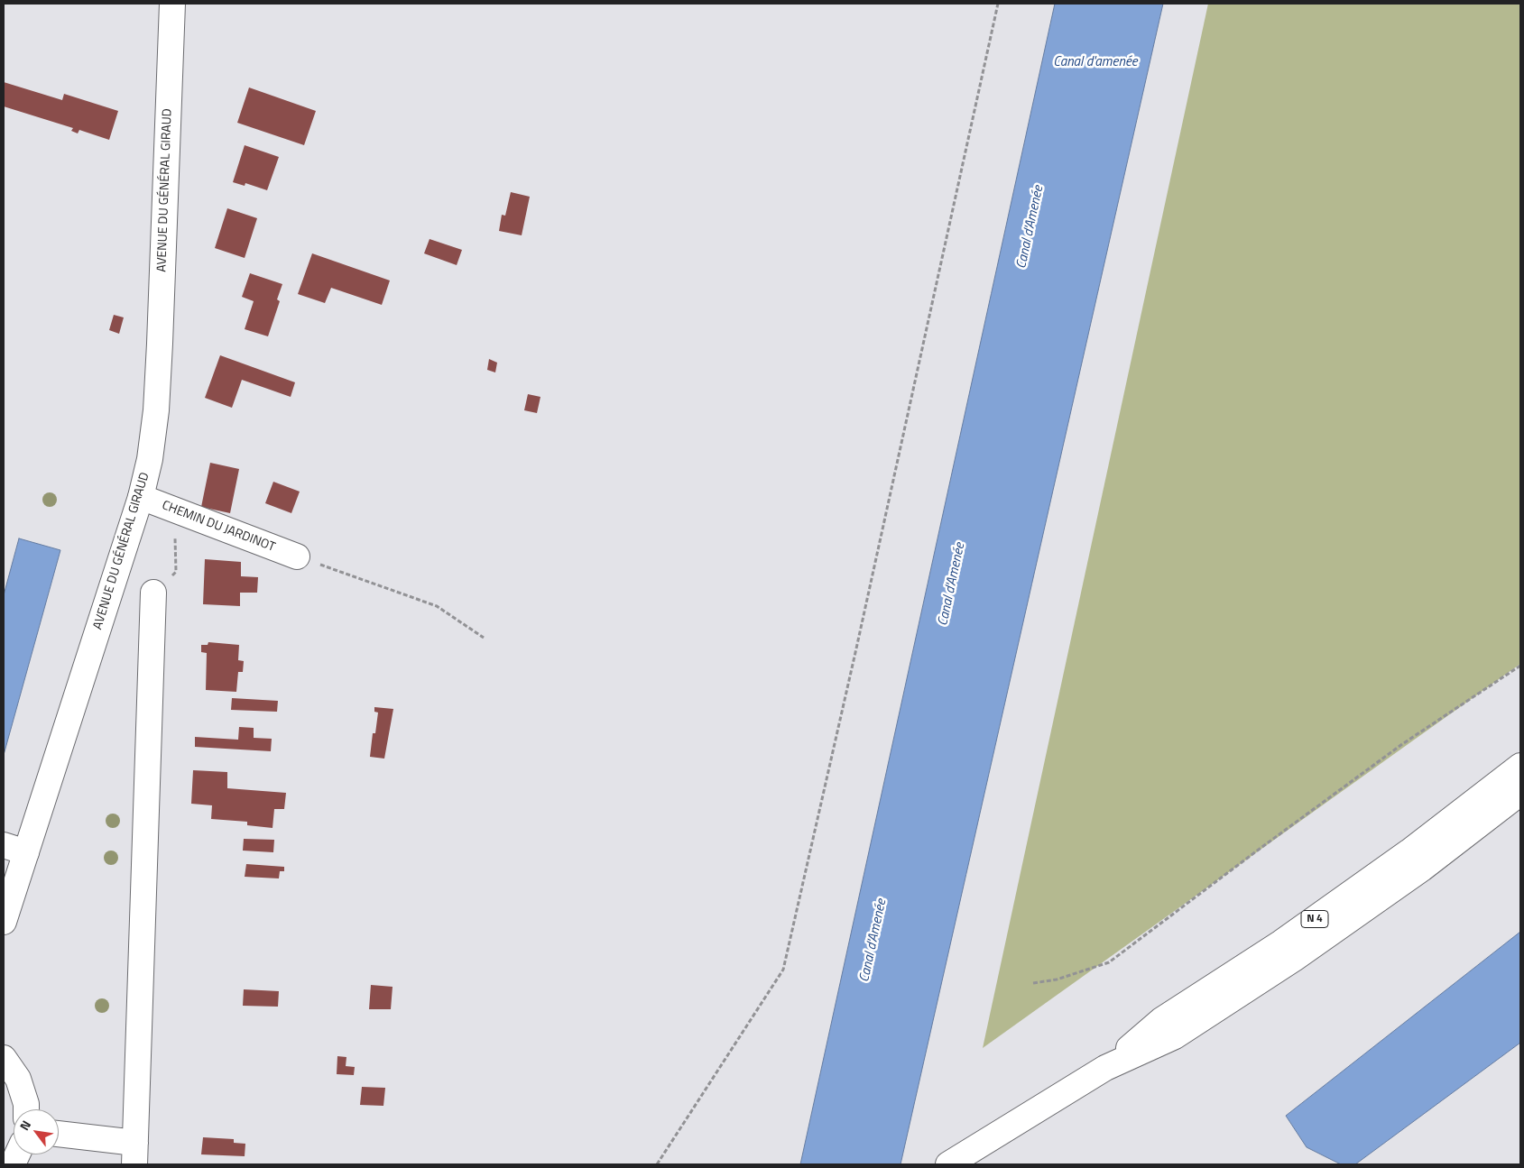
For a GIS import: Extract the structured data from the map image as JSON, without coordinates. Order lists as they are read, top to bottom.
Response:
{
  "streets": {
    "main road": ["AVENUE DU GÉNÉRAL GIRAUD", "CHEMIN DU JARDINOT", "N 4"]
  },
  "crossings": [
    ["AVENUE DU GÉNÉRAL GIRAUD", "CHEMIN DU JARDINOT"]
  ],
  "water": ["Canal d'amenée", "Canal d'Amenée"],
  "north": "top left"
}
